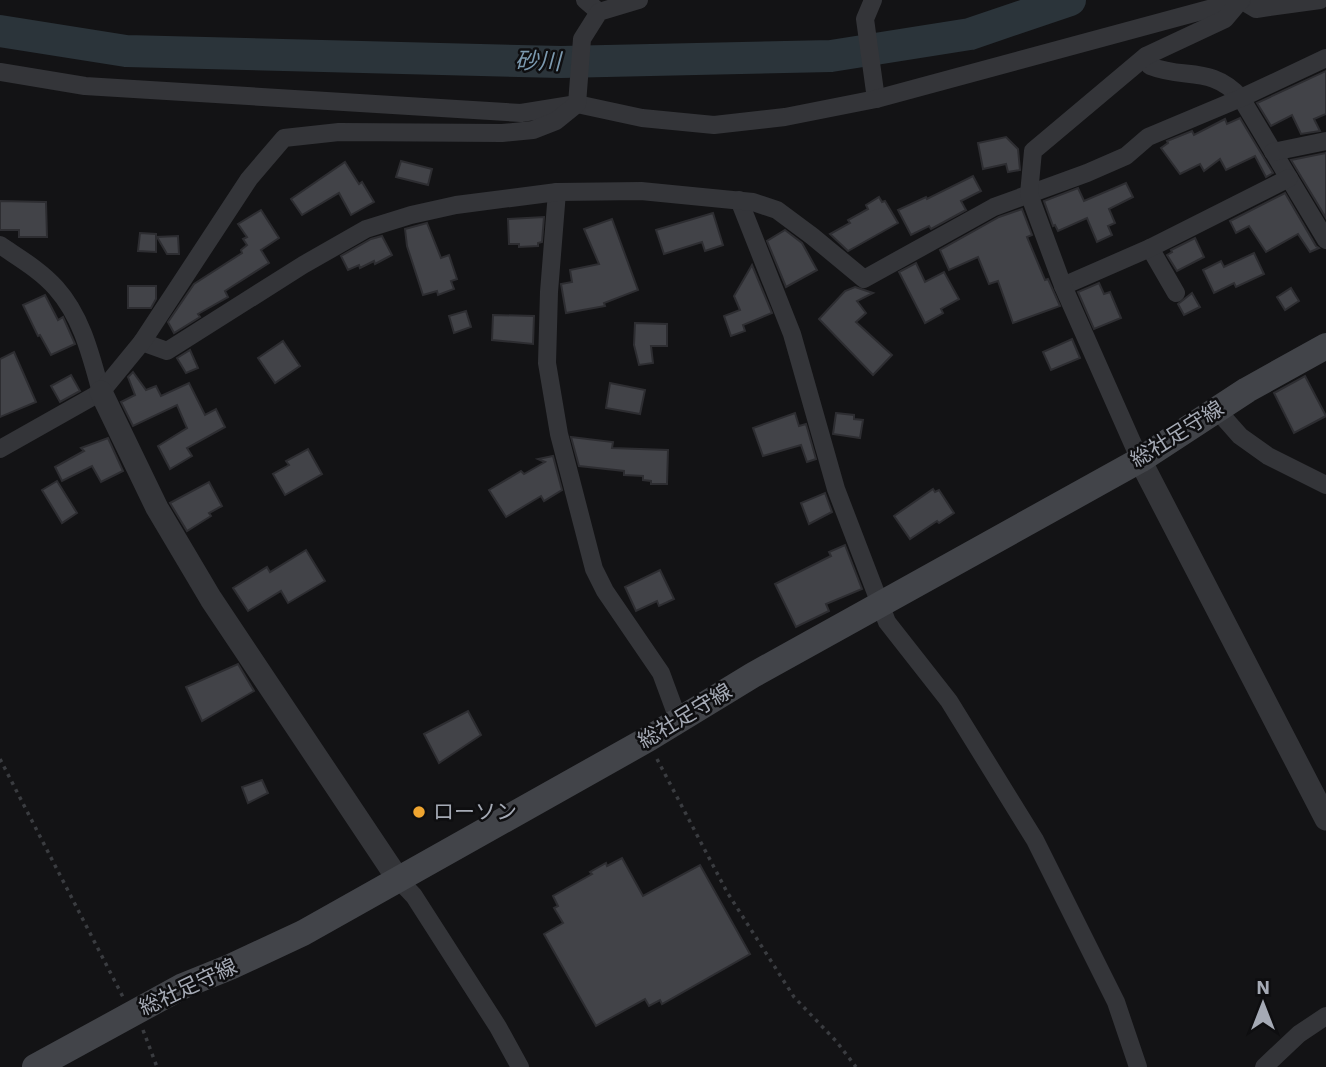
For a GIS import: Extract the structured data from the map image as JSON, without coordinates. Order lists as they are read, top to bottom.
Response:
{
  "streets": {
    "main road": ["総社足守線"]
  },
  "water": ["砂川"],
  "places": ["ローソン"],
  "north": "top"
}
